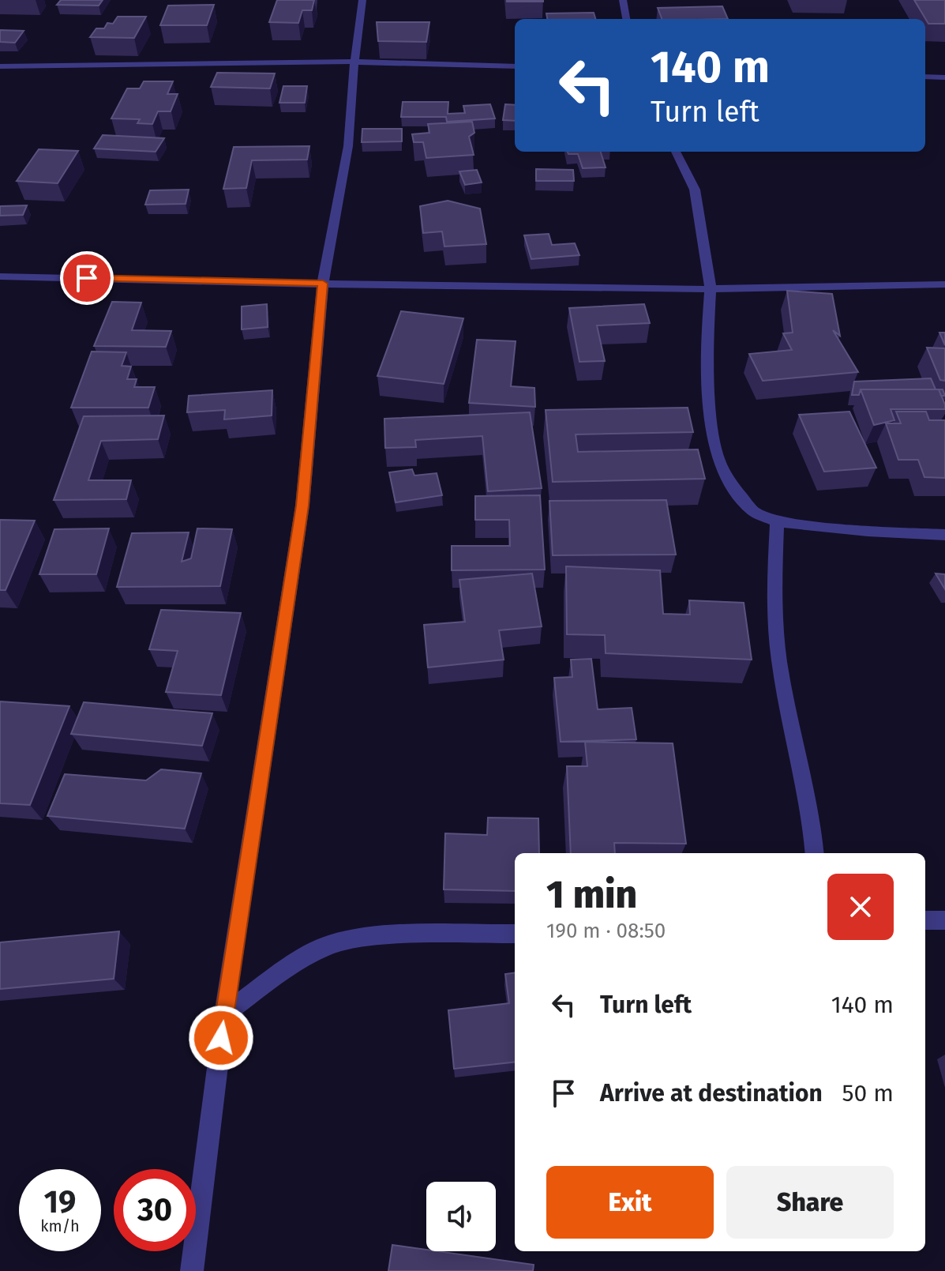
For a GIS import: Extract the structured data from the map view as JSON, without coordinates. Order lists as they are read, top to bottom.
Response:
{
  "page": {
    "turn": ["140 m", "Turn left"],
    "heading": ["1 min", "190 m · 08:50"],
    "list": [
      {
        "name": "Turn left",
        "value": "140 m"
      },
      {
        "name": "Arrive at destination",
        "value": "50 m"
      }
    ],
    "buttons": ["Exit", "Share"],
    "speed": "19 km/h",
    "limit": "30"
  }
}
